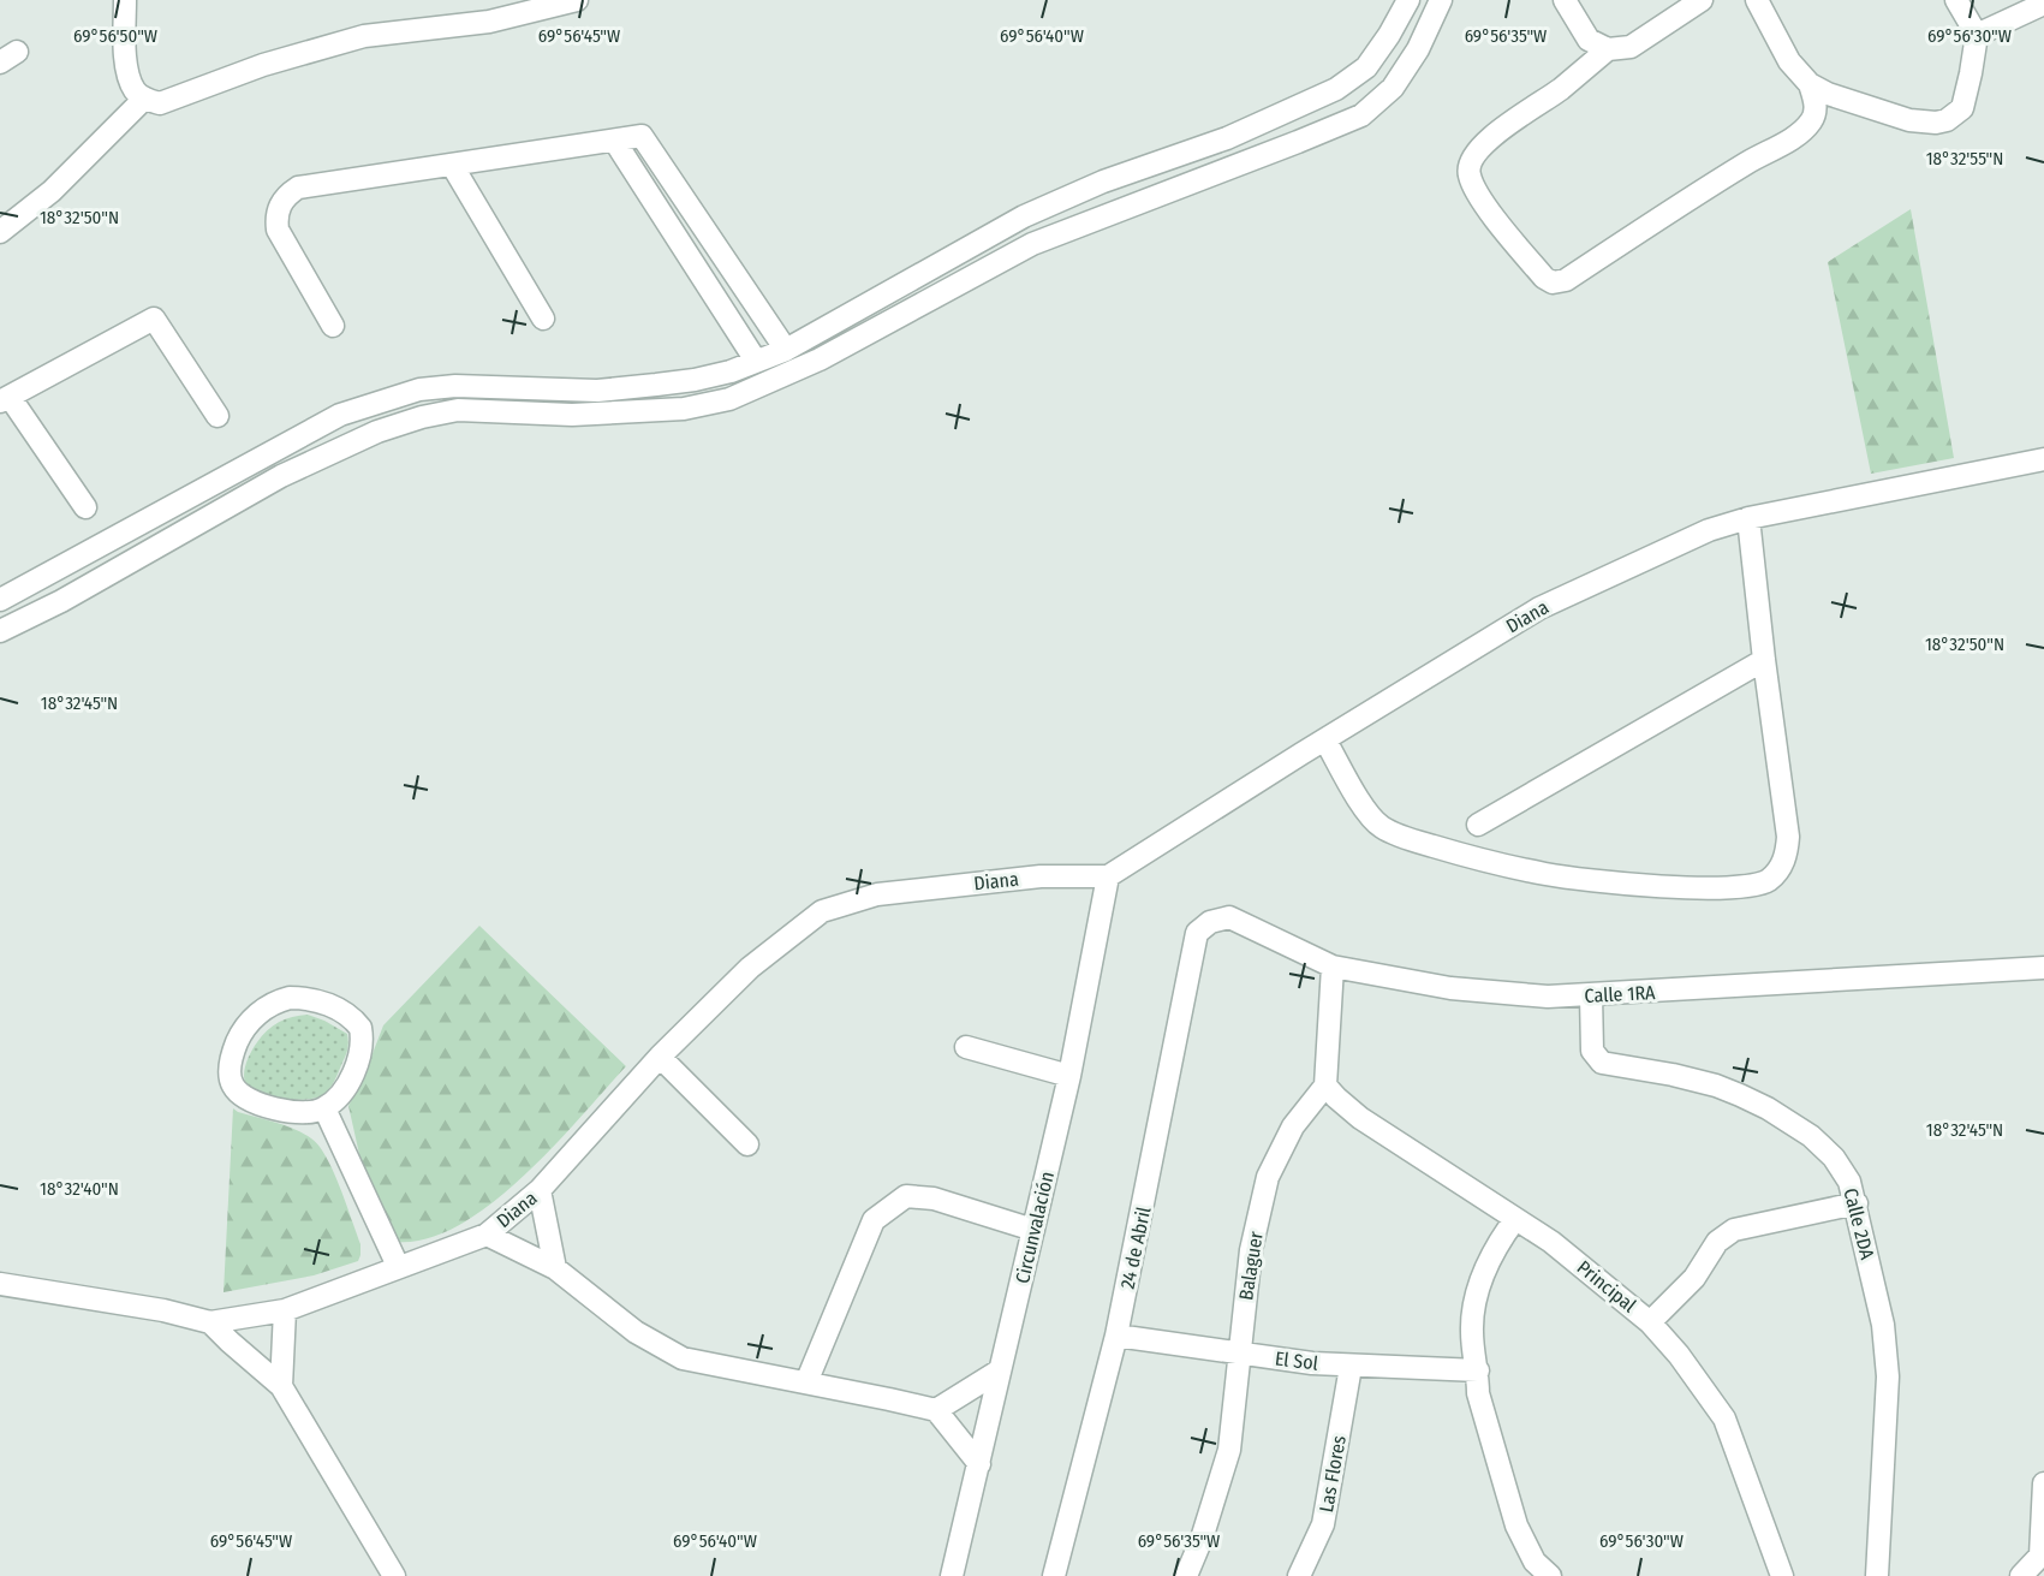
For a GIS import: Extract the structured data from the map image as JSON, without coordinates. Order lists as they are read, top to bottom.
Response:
{
  "streets": {
    "street": [
      "Diana",
      "Calle 1RA",
      "Calle 2DA",
      "Circunvalación",
      "24 de Abril",
      "Balaguer",
      "Principal",
      "El Sol",
      "Las Flores"
    ]
  },
  "crossings": [
    ["Diana", "Circunvalación"],
    ["Calle 1RA", "Calle 2DA"],
    ["Calle 1RA", "24 de Abril"],
    ["24 de Abril", "El Sol"],
    ["Balaguer", "Principal"],
    ["Balaguer", "El Sol"],
    ["El Sol", "Las Flores"]
  ],
  "coordinates": [
    "69°56'50\"W",
    "69°56'45\"W",
    "69°56'40\"W",
    "69°56'35\"W",
    "69°56'30\"W",
    "18°32'55\"N",
    "18°32'50\"N",
    "18°32'45\"N",
    "18°32'40\"N"
  ]
}
